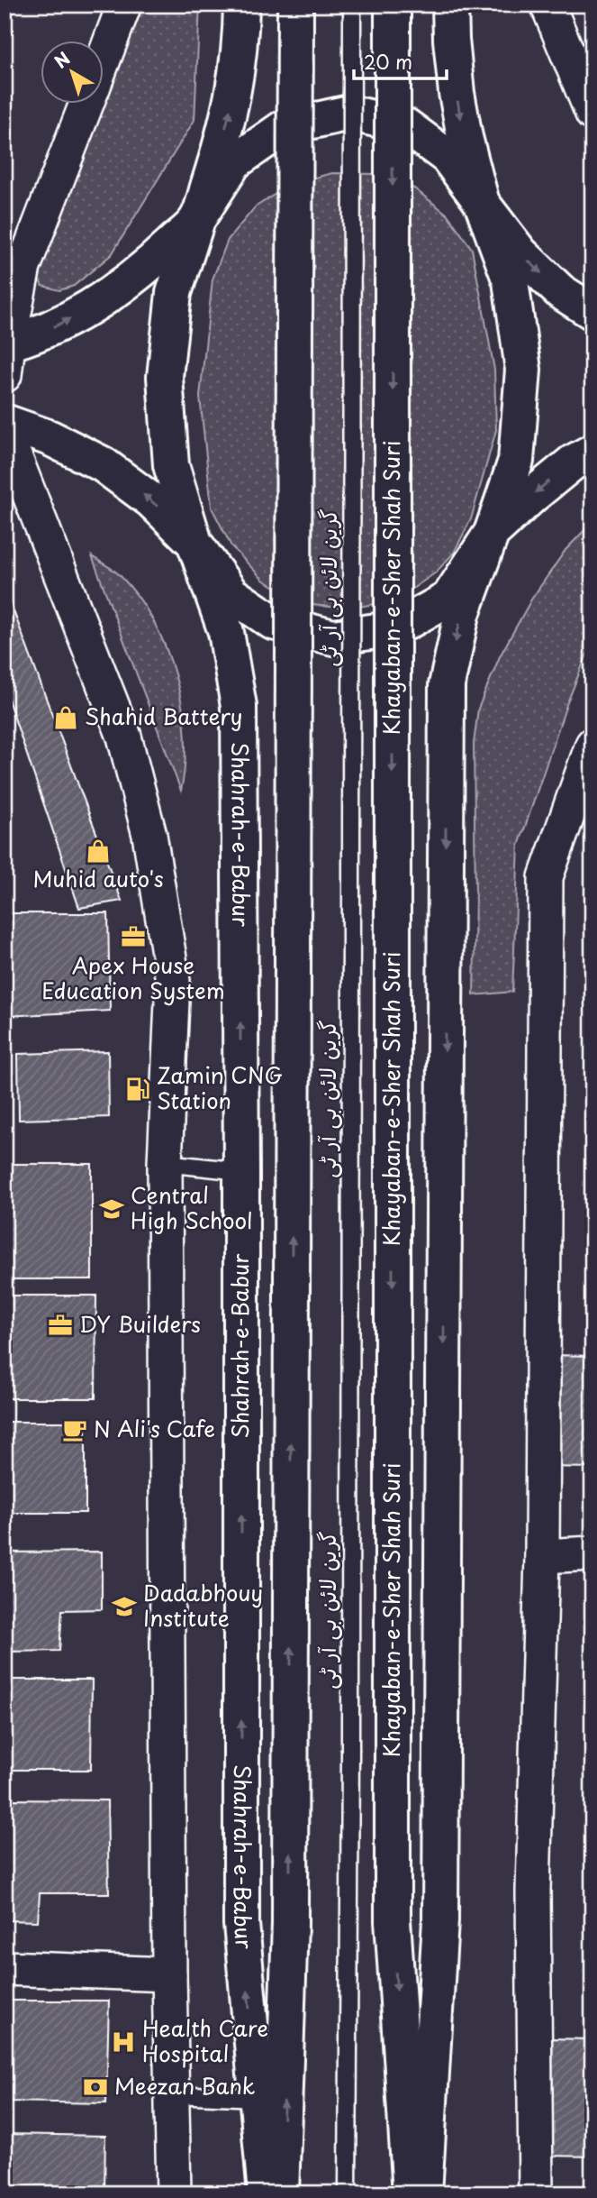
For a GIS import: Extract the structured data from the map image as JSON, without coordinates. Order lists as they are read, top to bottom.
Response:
{
  "streets": {
    "main road": ["Khayaban-e-Sher Shah Suri", "Shahrah-e-Babur"],
    "lane": ["گرین لائن بی آر ٹی"]
  },
  "places": {
    "shop": ["Shahid Battery", "Muhid auto's"],
    "office": ["Apex House Education System", "DY Builders"],
    "fuel station": ["Zamin CNG Station"],
    "school or university": ["Central High School", "Dadabhouy Institute"],
    "cafe": ["N Ali's Cafe"],
    "hospital": ["Health Care Hospital"],
    "bank": ["Meezan Bank"]
  },
  "scale_bar": "20 m",
  "north": "top left"
}
